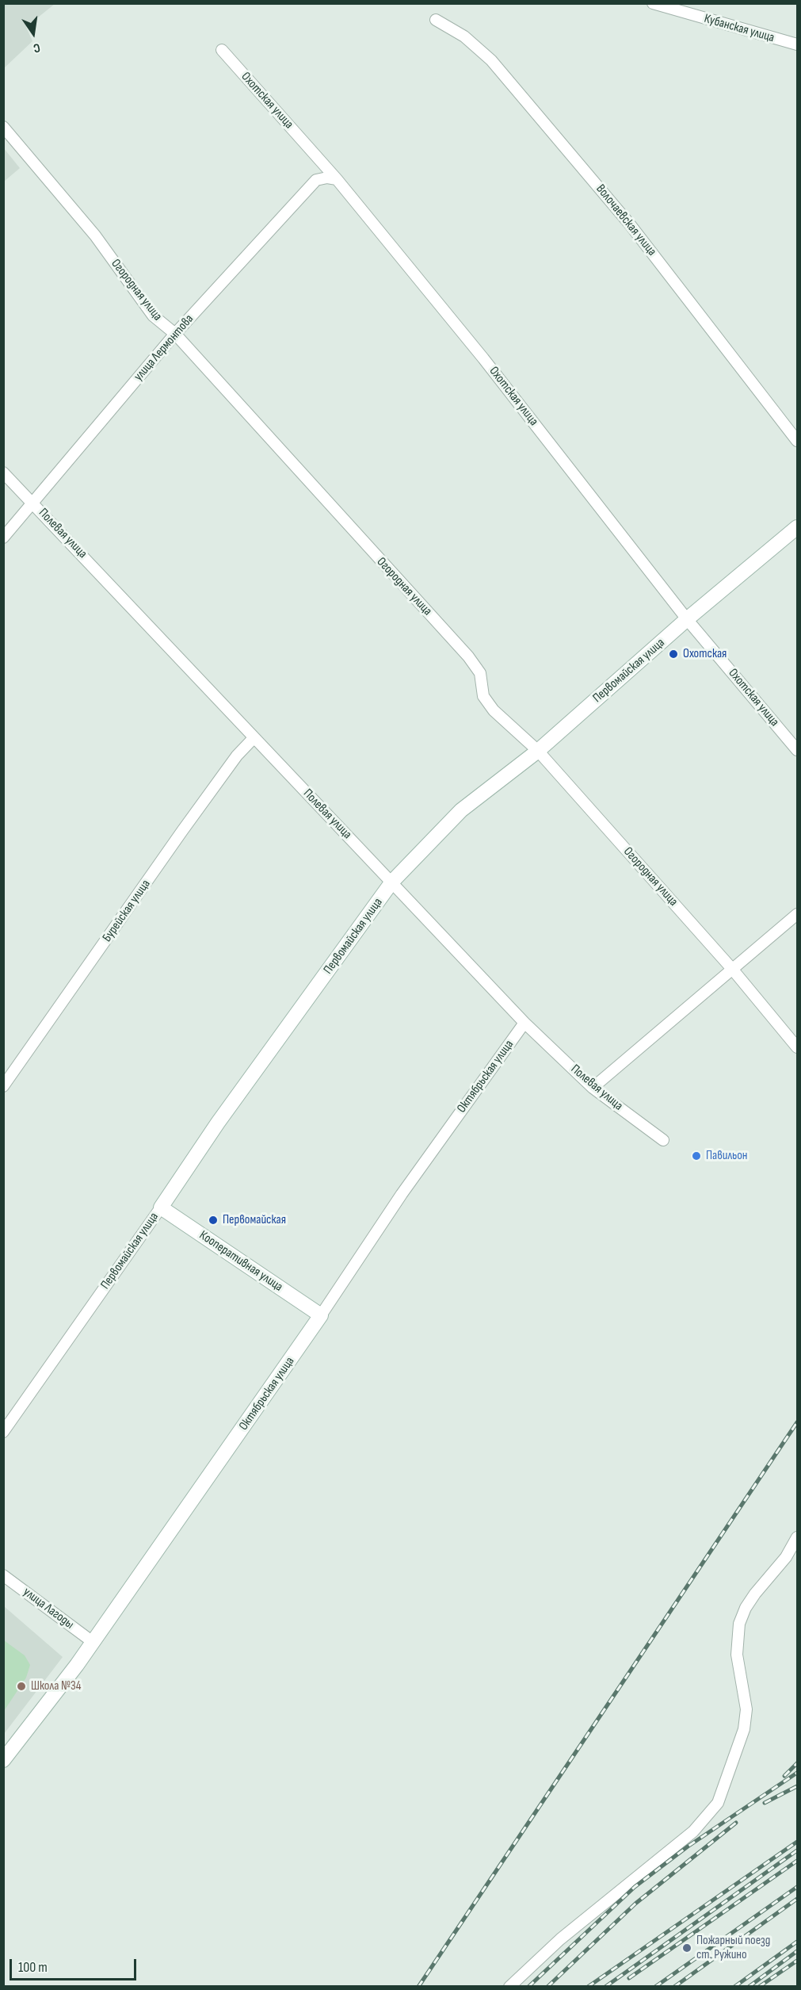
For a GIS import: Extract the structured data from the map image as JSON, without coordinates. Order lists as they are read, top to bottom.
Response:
{
  "streets": {
    "main road": ["Первомайская улица", "Октябрьская улица", "Кооперативная улица"],
    "street": [
      "Кубанская улица",
      "Охотская улица",
      "Волочаевская улица",
      "Огородная улица",
      "улица Лермонтова",
      "Полевая улица",
      "Бурейская улица",
      "улица Лагоды"
    ]
  },
  "crossings": [
    ["Охотская улица", "улица Лермонтова"],
    ["Охотская улица", "Первомайская улица"],
    ["Огородная улица", "улица Лермонтова"],
    ["Огородная улица", "Первомайская улица"],
    ["улица Лермонтова", "Полевая улица"],
    ["Полевая улица", "Первомайская улица"],
    ["Полевая улица", "Бурейская улица"],
    ["Полевая улица", "Октябрьская улица"],
    ["Первомайская улица", "Кооперативная улица"],
    ["Октябрьская улица", "Кооперативная улица"],
    ["Октябрьская улица", "улица Лагоды"]
  ],
  "places": [
    "Охотская",
    "Павильон",
    "Первомайская",
    "Школа №34",
    "Пожарный поезд ст. Ружино"
  ],
  "scale_bar": "100 m",
  "north": "bottom"
}
